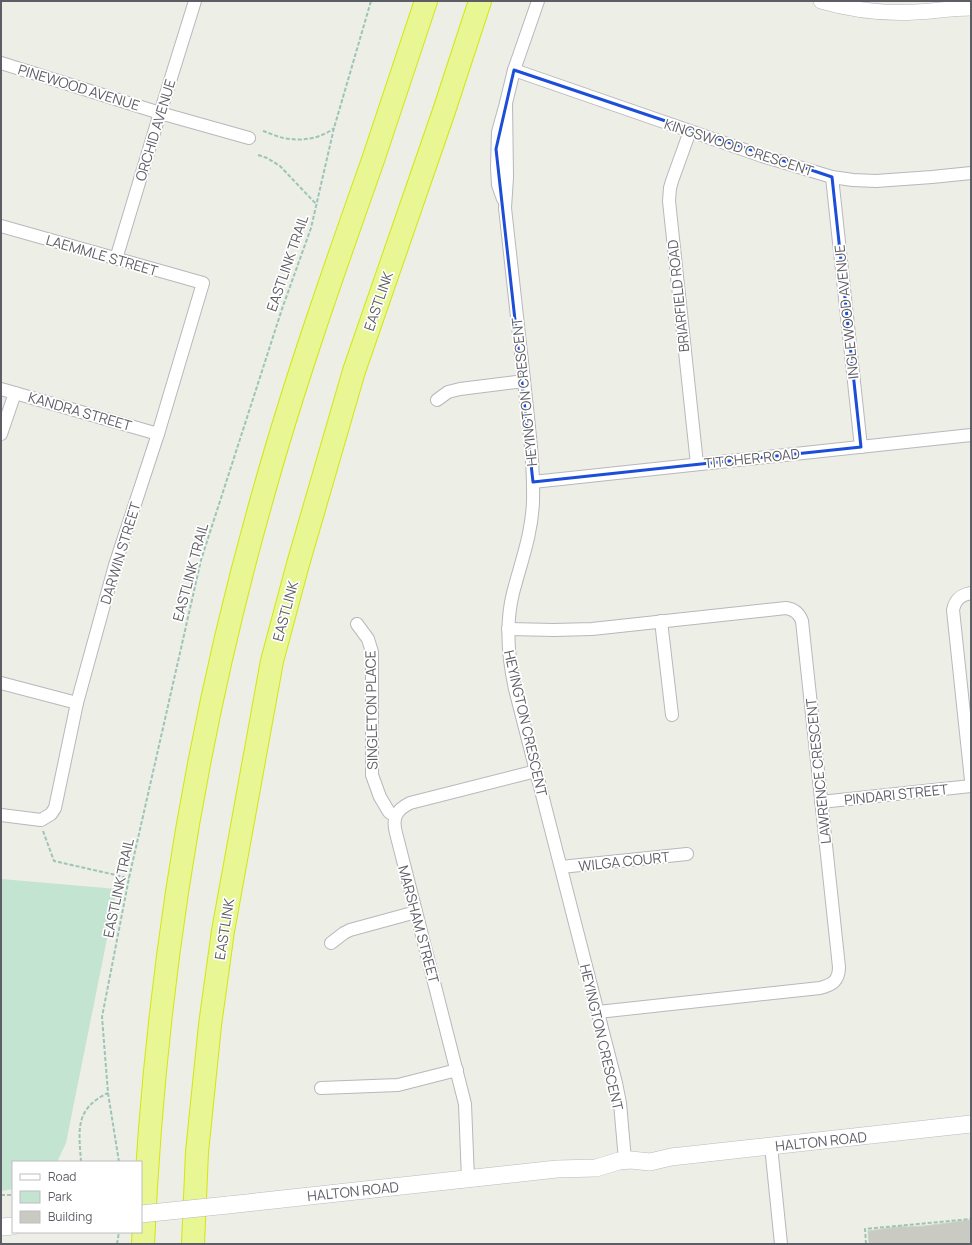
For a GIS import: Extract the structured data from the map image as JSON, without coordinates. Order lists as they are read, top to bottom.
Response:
{
  "streets": {
    "highway": ["EASTLINK"],
    "main road": ["HALTON ROAD"],
    "street": [
      "PINEWOOD AVENUE",
      "ORCHID AVENUE",
      "KINGSWOOD CRESCENT",
      "LAEMMLE STREET",
      "BRIARFIELD ROAD",
      "INGLEWOOD AVENUE",
      "HEYINGTON CRESCENT",
      "KANDRA STREET",
      "TITCHER ROAD",
      "DARWIN STREET",
      "SINGLETON PLACE",
      "LAWRENCE CRESCENT",
      "PINDARI STREET",
      "WILGA COURT",
      "MARSHAM STREET"
    ],
    "path": ["EASTLINK TRAIL"]
  },
  "crossings": [
    ["PINEWOOD AVENUE", "ORCHID AVENUE"],
    ["ORCHID AVENUE", "LAEMMLE STREET"],
    ["KINGSWOOD CRESCENT", "BRIARFIELD ROAD"],
    ["KINGSWOOD CRESCENT", "INGLEWOOD AVENUE"],
    ["KINGSWOOD CRESCENT", "HEYINGTON CRESCENT"],
    ["LAEMMLE STREET", "DARWIN STREET"],
    ["BRIARFIELD ROAD", "TITCHER ROAD"],
    ["INGLEWOOD AVENUE", "TITCHER ROAD"],
    ["HEYINGTON CRESCENT", "TITCHER ROAD"],
    ["HEYINGTON CRESCENT", "LAWRENCE CRESCENT"],
    ["HEYINGTON CRESCENT", "WILGA COURT"],
    ["HEYINGTON CRESCENT", "HALTON ROAD"],
    ["KANDRA STREET", "DARWIN STREET"],
    ["SINGLETON PLACE", "MARSHAM STREET"],
    ["LAWRENCE CRESCENT", "PINDARI STREET"],
    ["MARSHAM STREET", "HALTON ROAD"]
  ],
  "legend": ["Road", "Park", "Building"]
}
